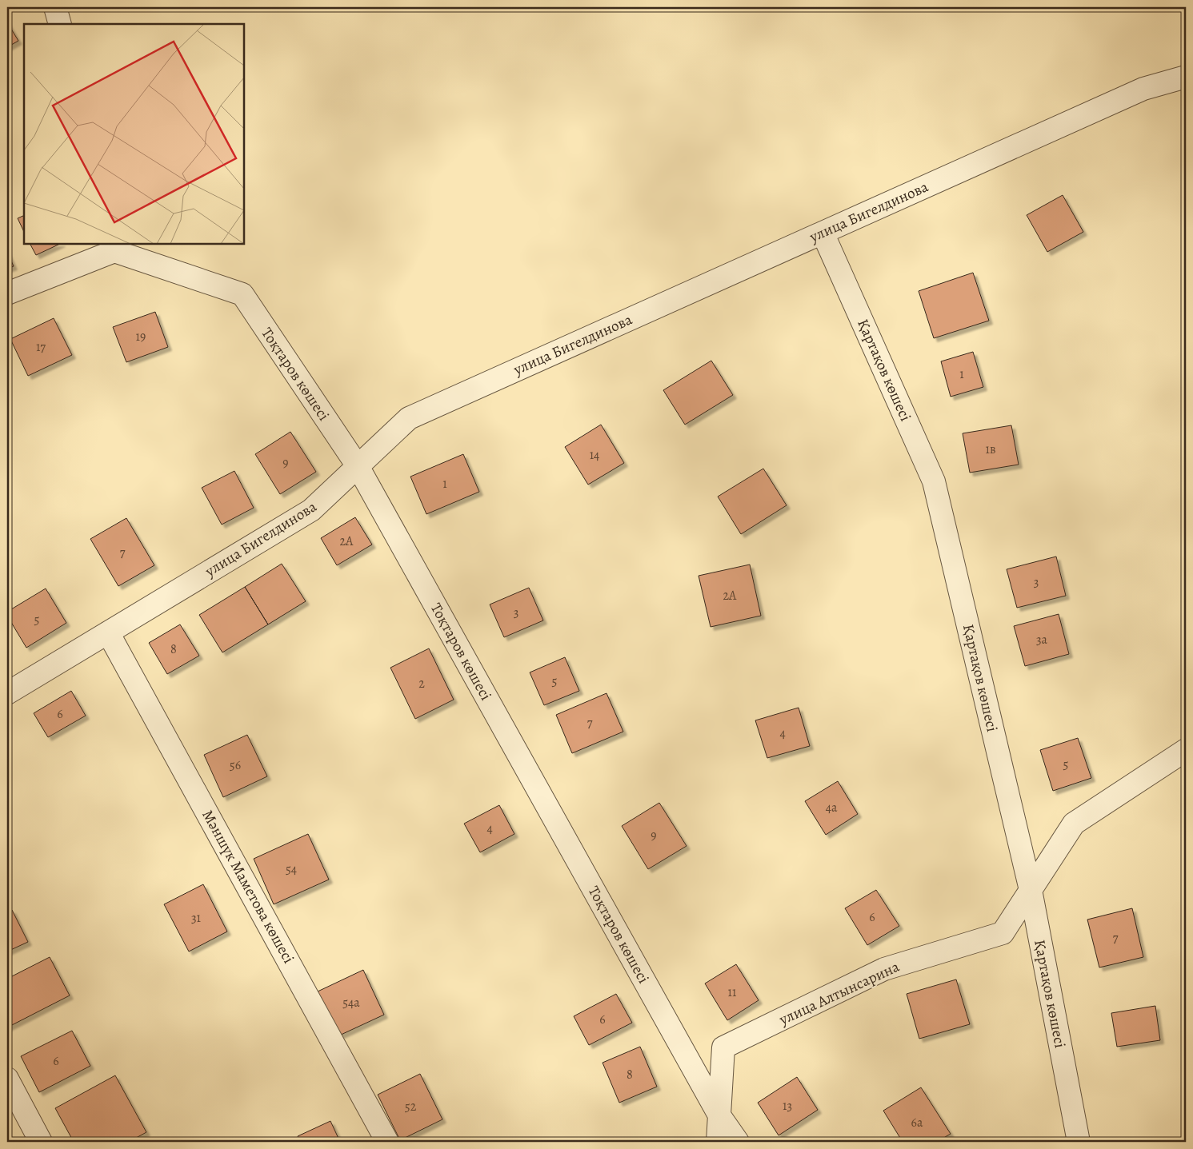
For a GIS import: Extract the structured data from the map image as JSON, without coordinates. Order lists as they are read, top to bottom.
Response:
{
  "streets": {
    "street": [
      "улица Бигелдинова",
      "Қартақов көшесі",
      "Тоқтаров көшесі",
      "Мәншүк Маметова көшесі",
      "улица Алтынсарина"
    ]
  },
  "crossings": [
    ["улица Бигелдинова", "Қартақов көшесі"],
    ["улица Бигелдинова", "Тоқтаров көшесі"],
    ["улица Бигелдинова", "Мәншүк Маметова көшесі"],
    ["Қартақов көшесі", "улица Алтынсарина"],
    ["Тоқтаров көшесі", "улица Алтынсарина"]
  ],
  "house_numbers": [
    "19",
    "17",
    "1",
    "1в",
    "14",
    "9",
    "1",
    "2А",
    "7",
    "3",
    "2А",
    "3",
    "5",
    "3а",
    "8",
    "5",
    "2",
    "6",
    "7",
    "4",
    "5",
    "56",
    "4а",
    "4",
    "9",
    "54",
    "6",
    "31",
    "7",
    "11",
    "54а",
    "6",
    "6",
    "8",
    "13",
    "52",
    "6а"
  ]
}
